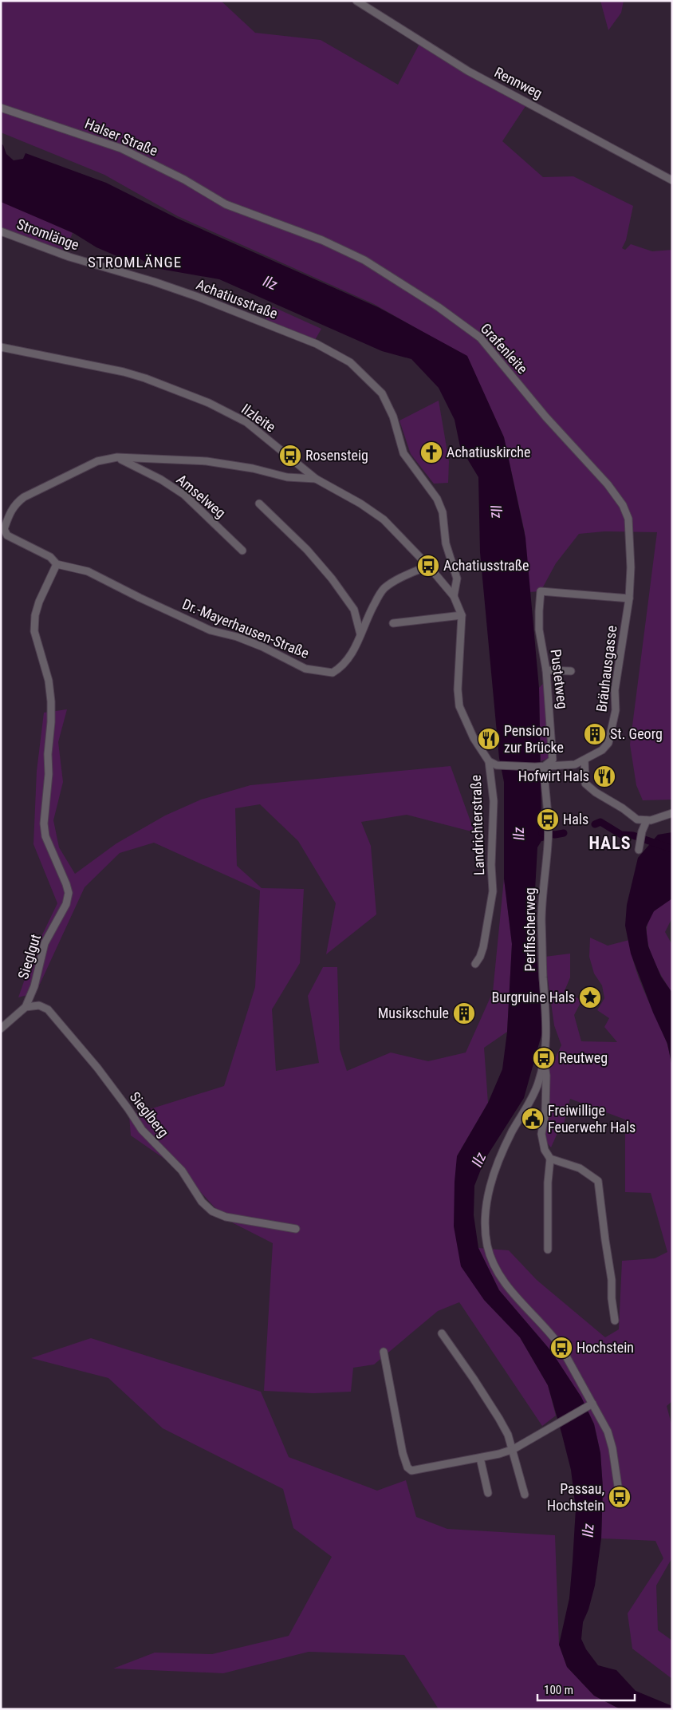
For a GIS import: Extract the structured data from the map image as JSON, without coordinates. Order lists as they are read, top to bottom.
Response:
{
  "streets": {
    "street": [
      "Rennweg",
      "Halser Straße",
      "Stromlänge",
      "Achatiusstraße",
      "Grafenleite",
      "Ilzleite",
      "Amselweg",
      "Dr.-Mayerhausen-Straße",
      "Bräuhausgasse",
      "Pustetweg",
      "Landrichterstraße",
      "Perlfischerweg",
      "Sieglgut",
      "Sieglberg"
    ]
  },
  "crossings": [
    ["Halser Straße", "Grafenleite"],
    ["Stromlänge", "Achatiusstraße"],
    ["Achatiusstraße", "Ilzleite"],
    ["Achatiusstraße", "Landrichterstraße"],
    ["Grafenleite", "Bräuhausgasse"],
    ["Grafenleite", "Pustetweg"],
    ["Ilzleite", "Dr.-Mayerhausen-Straße"],
    ["Ilzleite", "Landrichterstraße"],
    ["Dr.-Mayerhausen-Straße", "Sieglgut"],
    ["Bräuhausgasse", "Pustetweg"],
    ["Bräuhausgasse", "Landrichterstraße"],
    ["Bräuhausgasse", "Perlfischerweg"],
    ["Pustetweg", "Perlfischerweg"],
    ["Sieglgut", "Sieglberg"]
  ],
  "districts": ["STROMLÄNGE", "HALS"],
  "water": ["Ilz"],
  "places": {
    "church": ["Achatiuskirche"],
    "bus stop": [
      "Rosensteig",
      "Achatiusstraße",
      "Hals",
      "Reutweg",
      "Hochstein",
      "Passau, Hochstein"
    ],
    "building": ["St. Georg", "Musikschule"],
    "restaurant": ["Pension zur Brücke", "Hofwirt Hals"],
    "place": ["Burgruine Hals"],
    "public building": ["Freiwillige Feuerwehr Hals"]
  },
  "scale_bar": "100 m"
}
